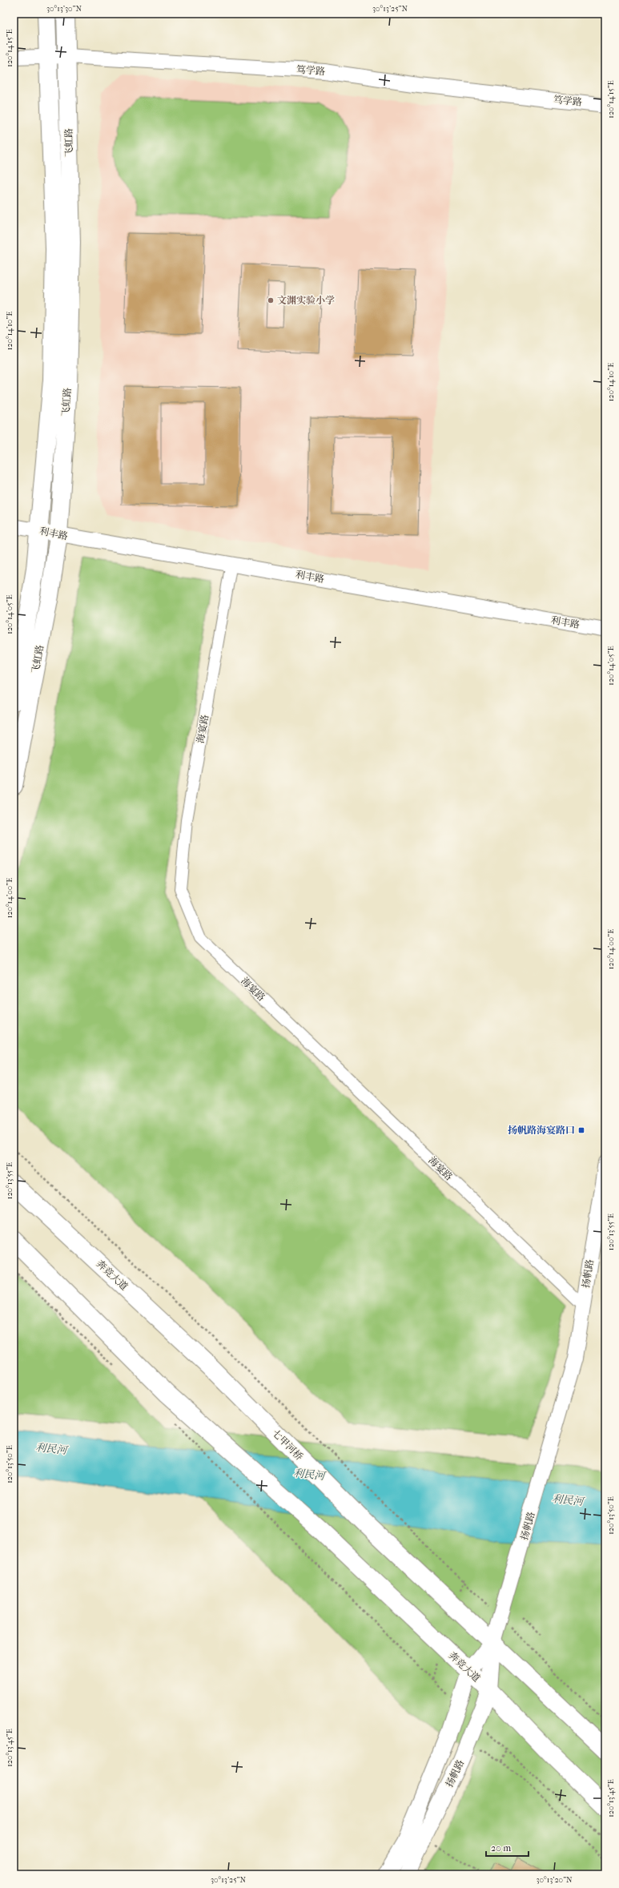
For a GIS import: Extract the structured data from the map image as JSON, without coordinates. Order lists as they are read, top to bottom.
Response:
{
  "streets": {
    "main road": [
      "飞虹路",
      "扬帆路",
      "奔竞大道",
      "七甲河桥"
    ],
    "street": ["笃学路", "利丰路", "海宴路"]
  },
  "crossings": [
    ["笃学路", "飞虹路"],
    ["飞虹路", "利丰路"],
    ["利丰路", "海宴路"],
    ["海宴路", "扬帆路"],
    ["扬帆路", "奔竞大道"],
    ["扬帆路", "七甲河桥"],
    ["奔竞大道", "七甲河桥"]
  ],
  "water": ["利民河"],
  "places": {
    "other": ["文渊实验小学"],
    "transit": ["扬帆路海宴路口"]
  },
  "scale_bar": "20 m",
  "coordinates": [
    "30°13'30\"N",
    "30°13'25\"N",
    "120°14'15\"E",
    "120°14'10\"E",
    "120°14'05\"E",
    "120°14'00\"E",
    "120°13'55\"E",
    "120°13'50\"E",
    "120°13'45\"E",
    "30°13'20\"N"
  ]
}
